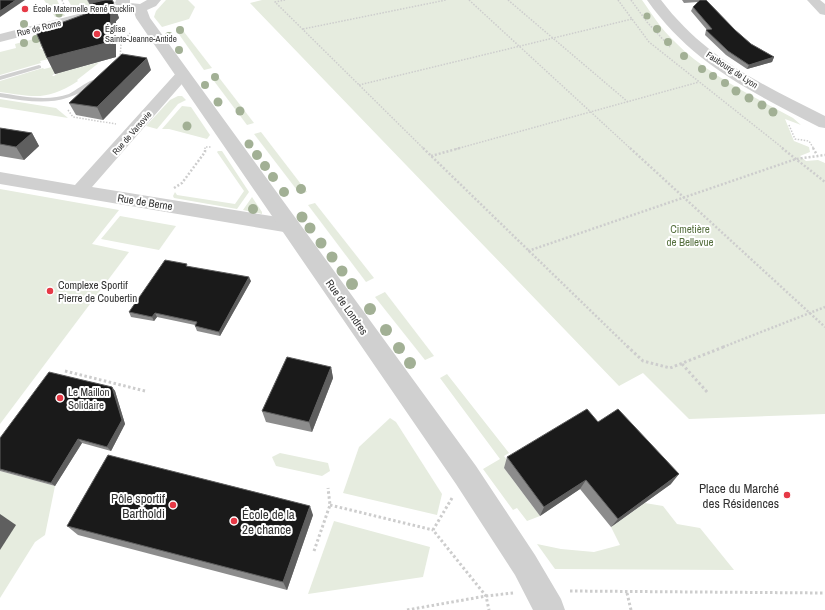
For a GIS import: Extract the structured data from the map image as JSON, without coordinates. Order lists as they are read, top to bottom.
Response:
{
  "streets": {
    "street": [
      "Rue de Rome",
      "Faubourg de Lyon",
      "Rue de Varsovie",
      "Rue de Berne",
      "Rue de Londres"
    ]
  },
  "crossings": [
    ["Rue de Rome", "Rue de Londres"],
    ["Rue de Varsovie", "Rue de Berne"],
    ["Rue de Varsovie", "Rue de Londres"],
    ["Rue de Berne", "Rue de Londres"]
  ],
  "parks": ["Cimetière de Bellevue"],
  "places": [
    "École Maternelle René Rucklin",
    "Église Sainte-Jeanne-Antide",
    "Complexe Sportif Pierre de Coubertin",
    "Le Maillon Solidaire",
    "Place du Marché des Résidences",
    "Pôle sportif Bartholdi",
    "École de la 2e chance"
  ]
}
